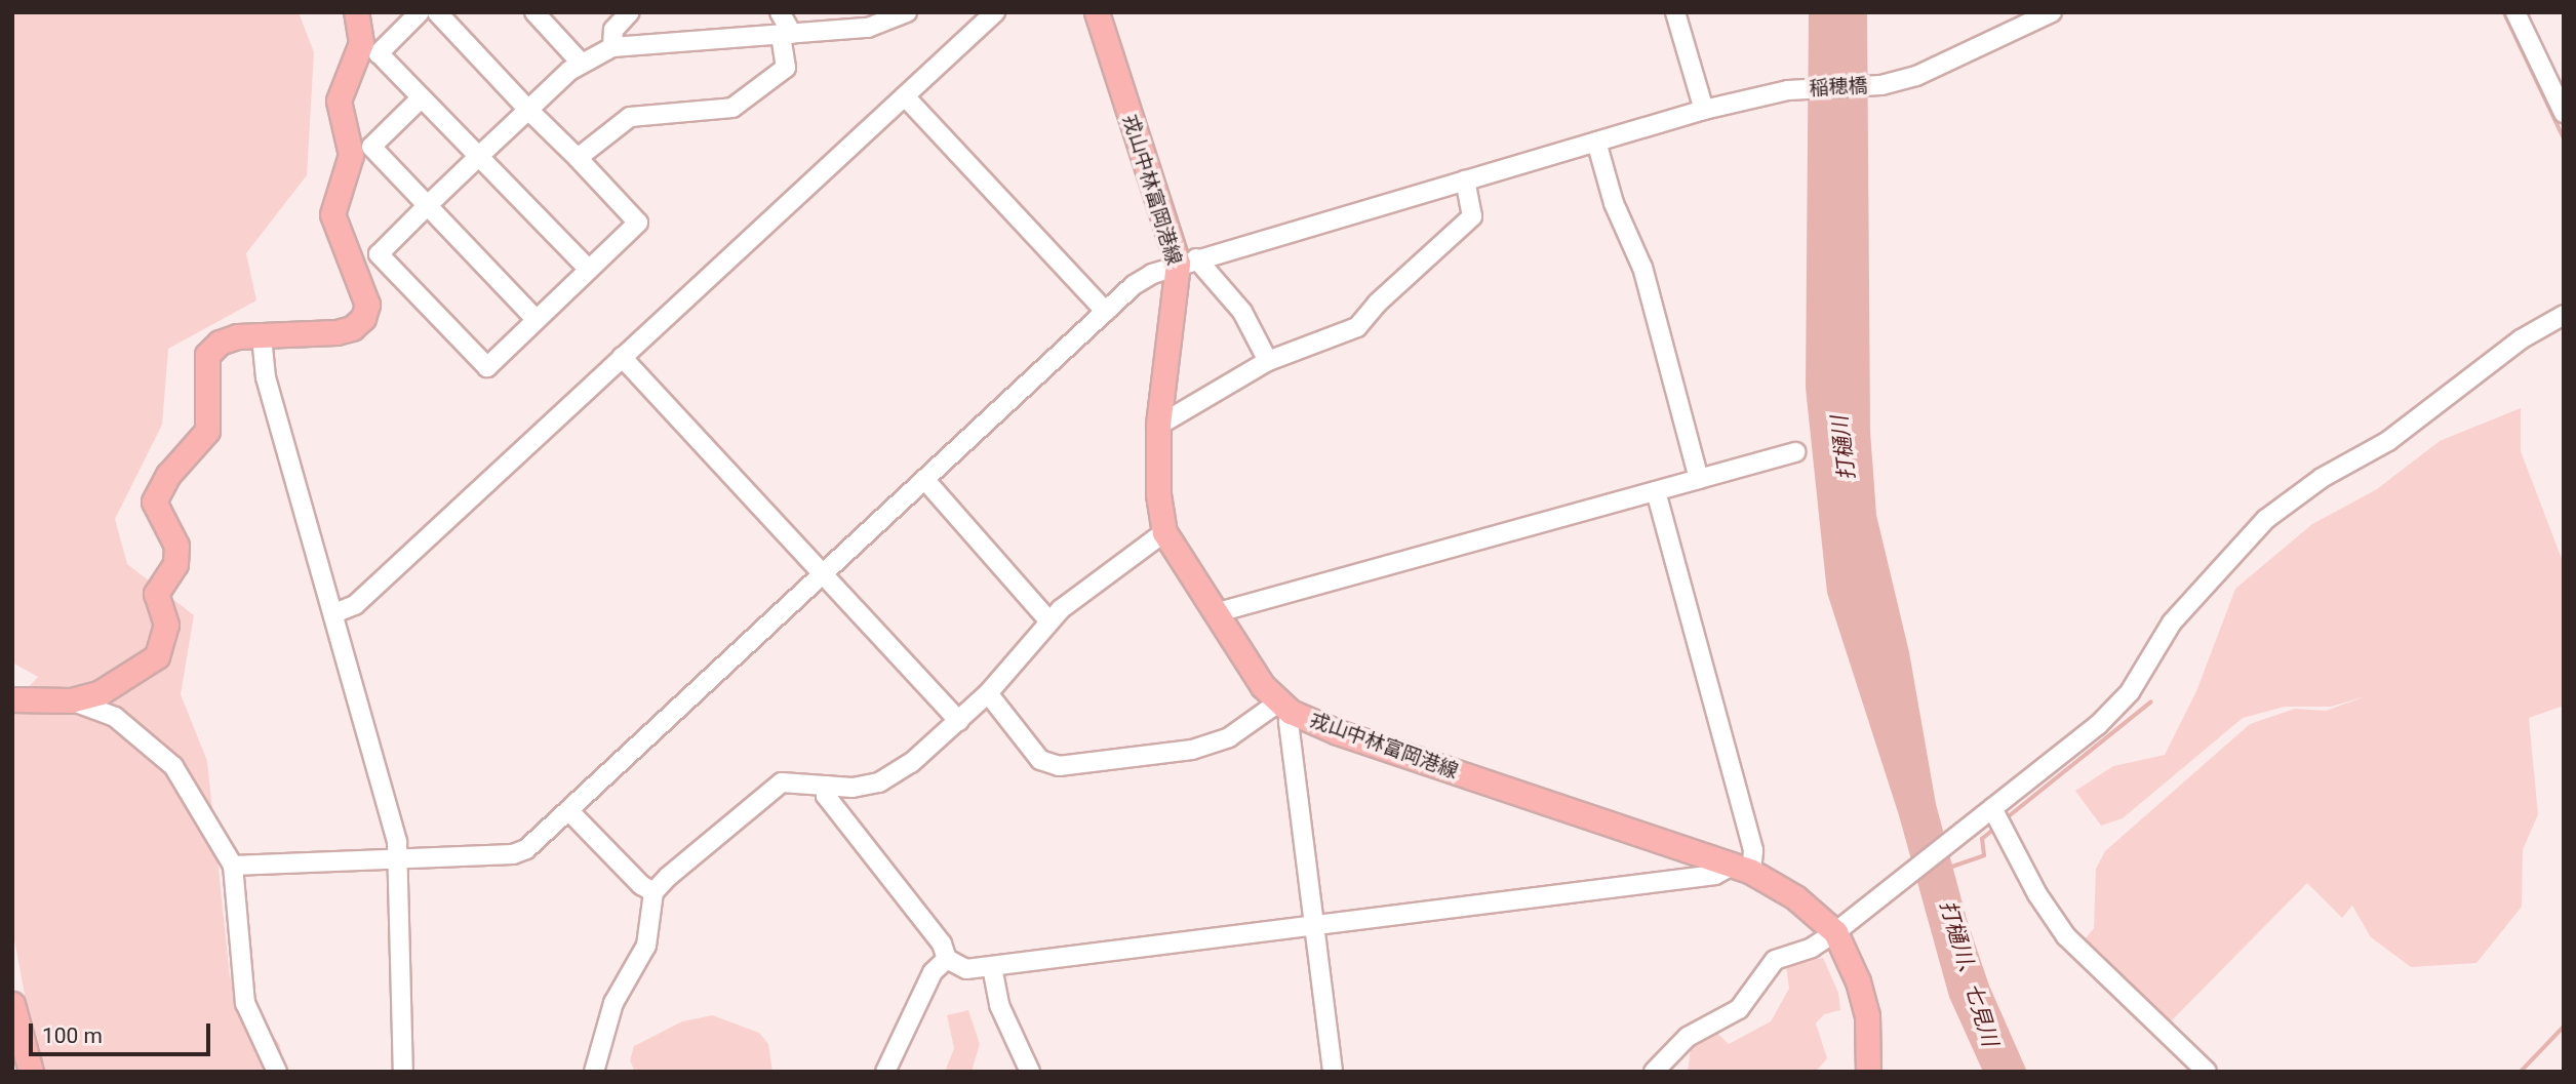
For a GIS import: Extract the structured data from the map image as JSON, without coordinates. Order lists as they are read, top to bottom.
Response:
{
  "streets": {
    "main road": ["戎山中林富岡港線"],
    "street": ["稲穂橋"]
  },
  "crossings": [
    ["稲穂橋", "戎山中林富岡港線"]
  ],
  "water": ["打樋川", "打樋川、七見川"],
  "scale_bar": "100 m"
}
